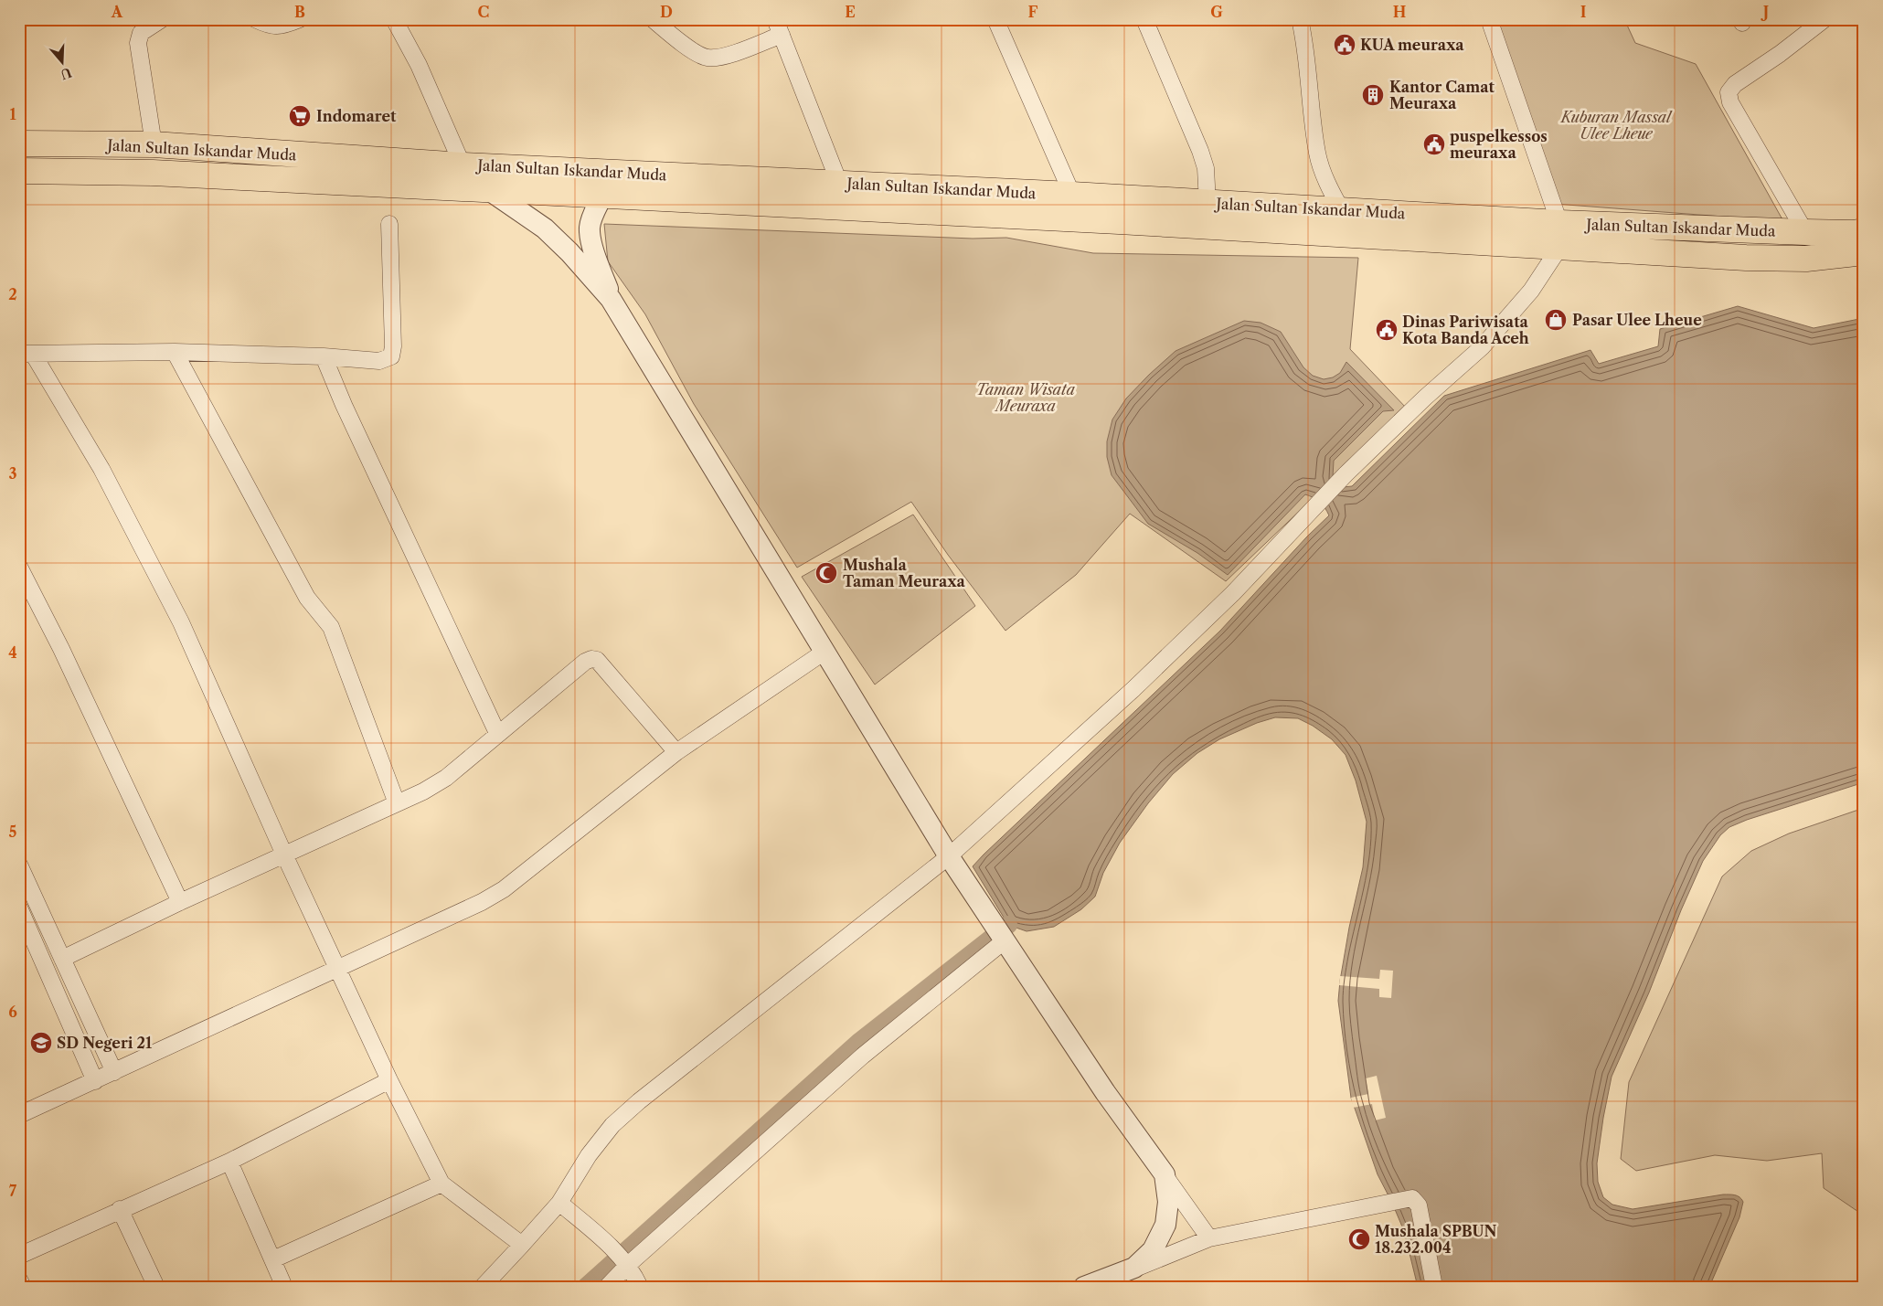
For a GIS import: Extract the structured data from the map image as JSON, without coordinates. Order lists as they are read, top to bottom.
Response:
{
  "streets": {
    "highway": ["Jalan Sultan Iskandar Muda"]
  },
  "parks": ["Kuburan Massal Ulee Lheue", "Taman Wisata Meuraxa"],
  "places": {
    "public building": ["KUA meuraxa", "puspelkessos meuraxa", "Dinas Pariwisata Kota Banda Aceh"],
    "building": ["Kantor Camat Meuraxa"],
    "supermarket": ["Indomaret"],
    "shop": ["Pasar Ulee Lheue"],
    "mosque": ["Mushala Taman Meuraxa", "Mushala SPBUN 18.232.004"],
    "school or university": ["SD Negeri 21"]
  },
  "north": "bottom",
  "grid": {
    "columns": [
      "A",
      "B",
      "C",
      "D",
      "E",
      "F",
      "G",
      "H",
      "I",
      "J"
    ],
    "rows": [
      "1",
      "2",
      "3",
      "4",
      "5",
      "6",
      "7"
    ]
  }
}
